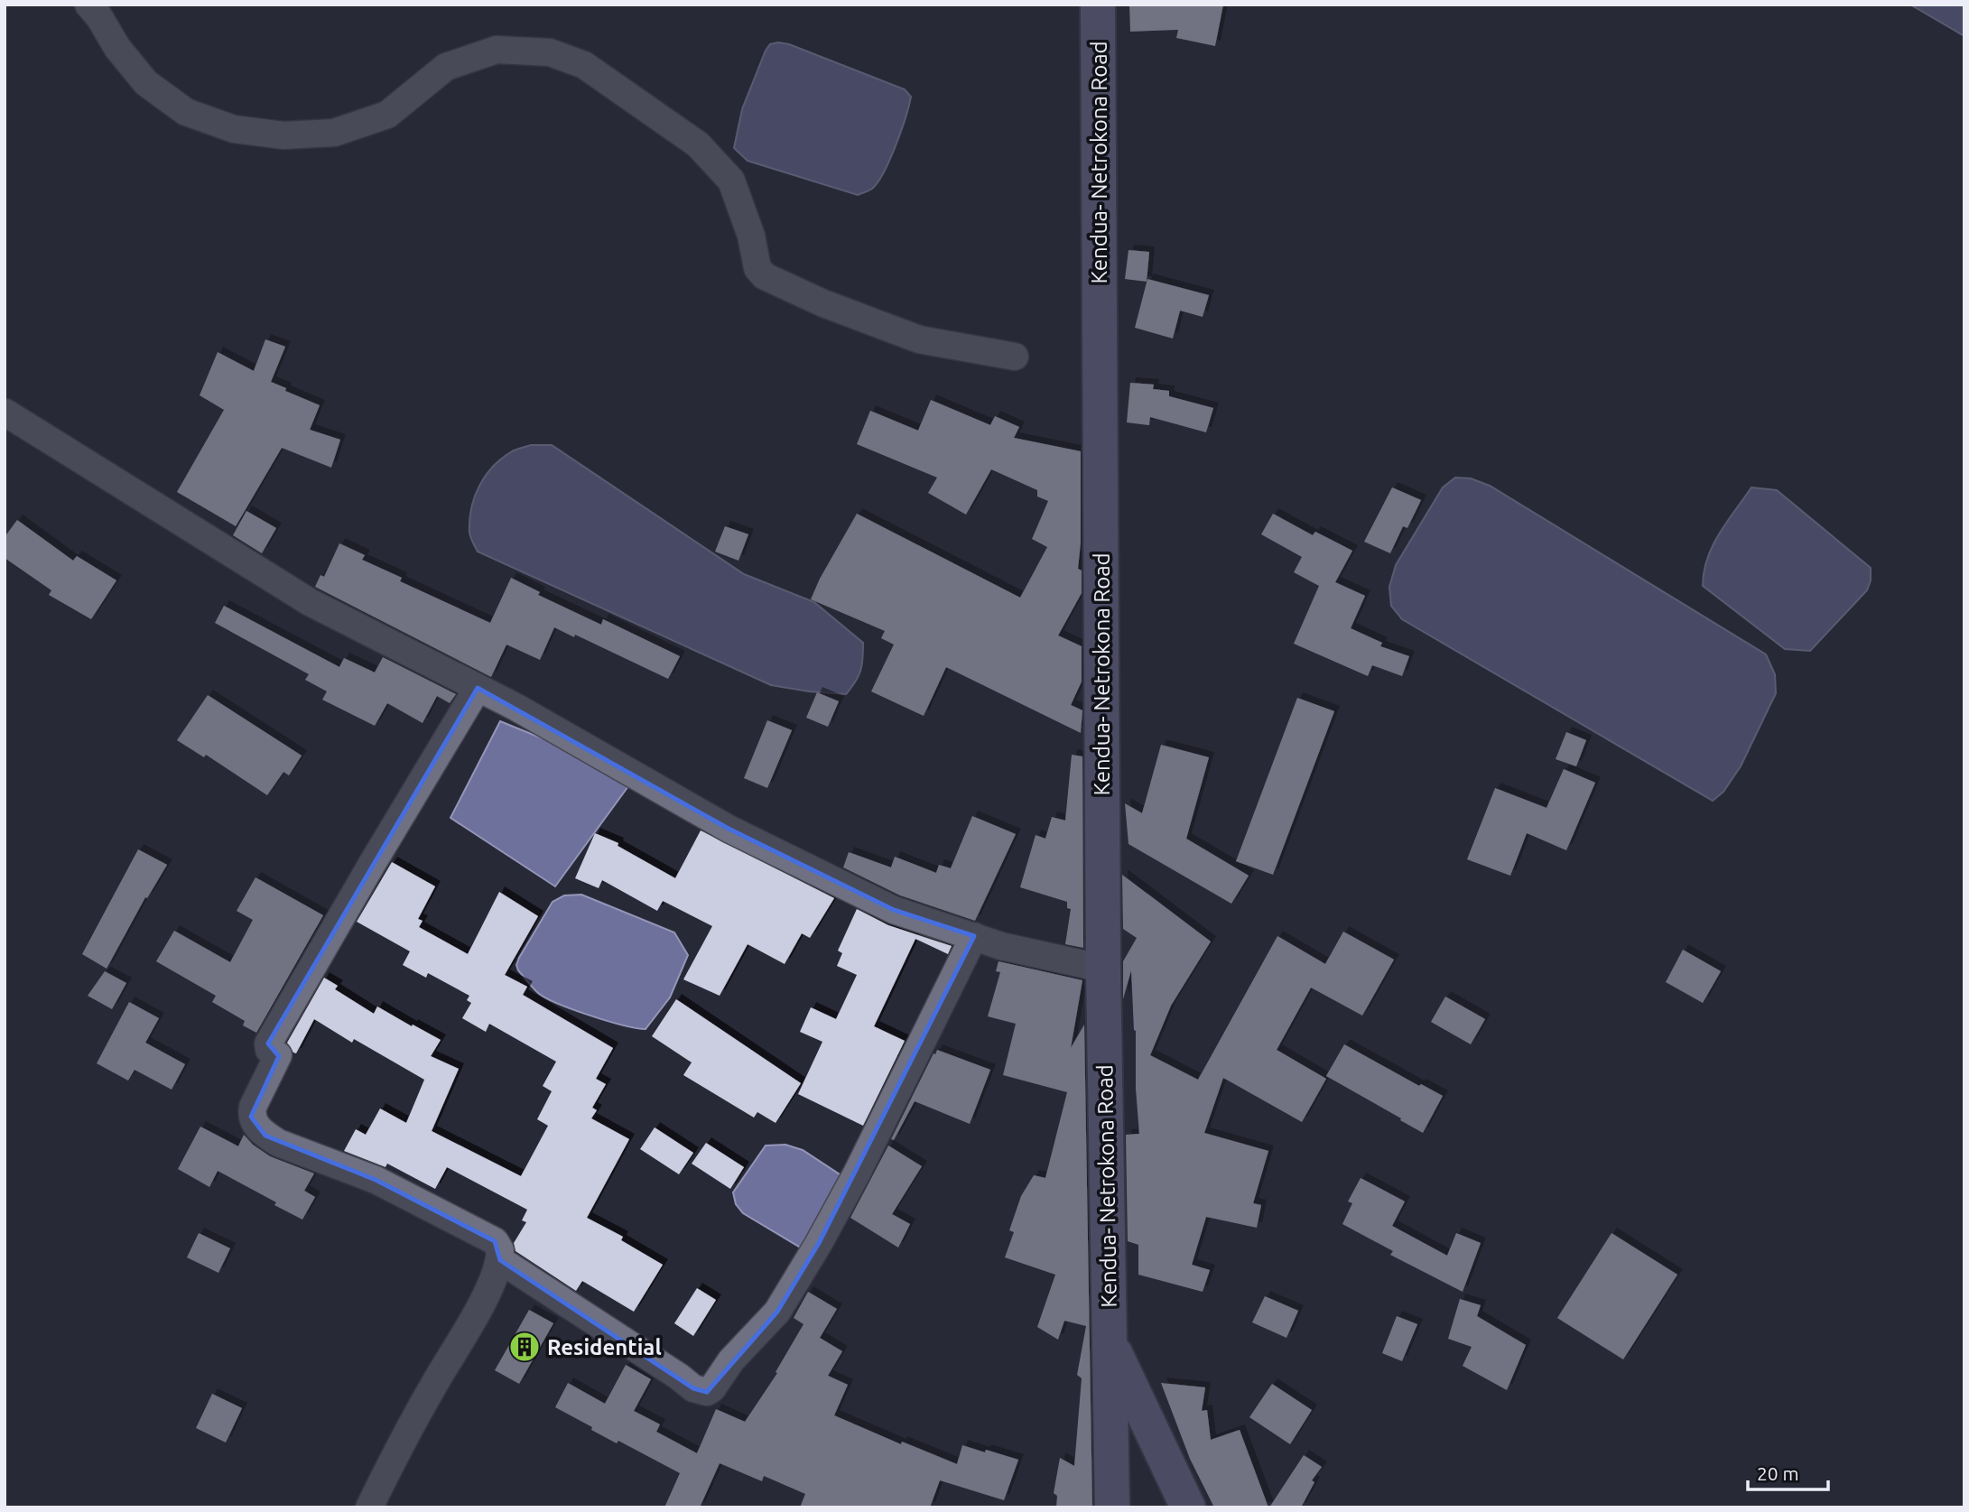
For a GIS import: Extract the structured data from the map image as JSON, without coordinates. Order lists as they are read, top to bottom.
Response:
{
  "streets": {
    "main road": ["Kendua- Netrokona Road"]
  },
  "places": {
    "building": ["Residential"]
  },
  "scale_bar": "20 m"
}
